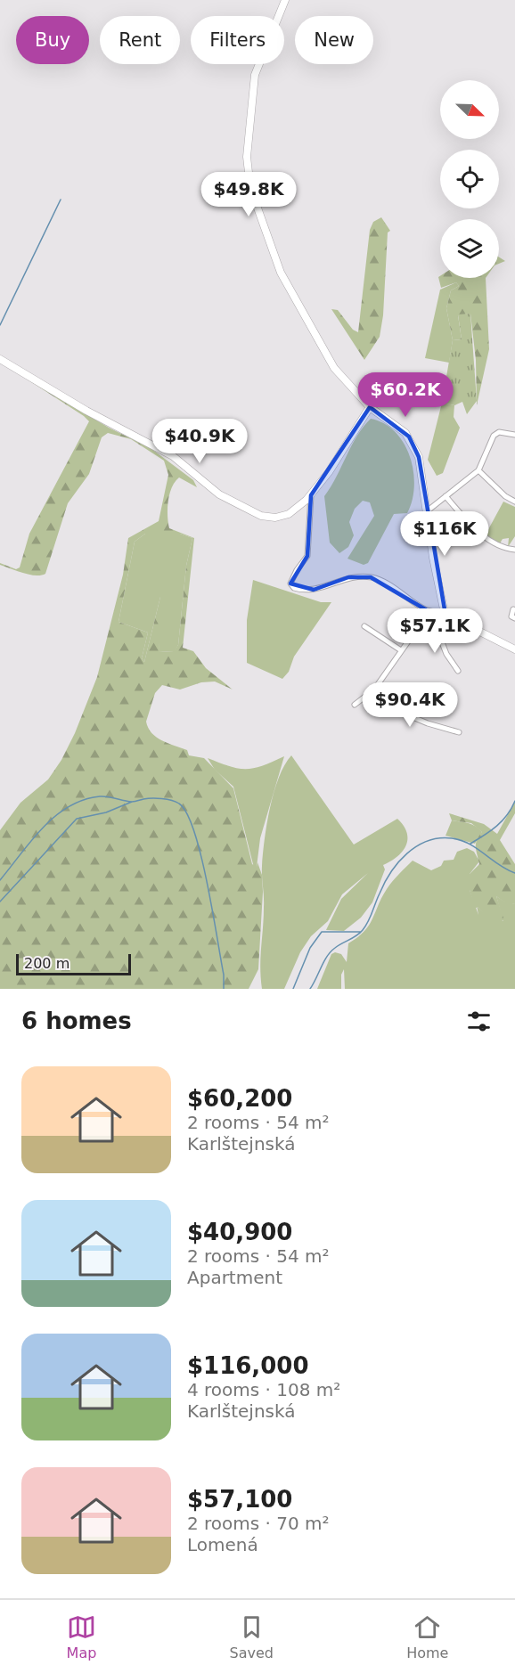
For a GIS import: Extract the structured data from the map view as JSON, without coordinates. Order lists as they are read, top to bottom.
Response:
{
  "scale_bar": "200 m",
  "north": "bottom right",
  "page": {
    "chip": [
      "Buy",
      "Rent",
      "Filters",
      "New"
    ],
    "price": [
      "$49.8K",
      "$60.2K",
      "$40.9K",
      "$116K",
      "$57.1K",
      "$90.4K"
    ],
    "scale": "200 m",
    "heading": "6 homes",
    "list": [
      {
        "name": "$60,200",
        "note": "2 rooms · 54 m² · Karlštejnská"
      },
      {
        "name": "$40,900",
        "note": "2 rooms · 54 m² · Apartment"
      },
      {
        "name": "$116,000",
        "note": "4 rooms · 108 m² · Karlštejnská"
      },
      {
        "name": "$57,100",
        "note": "2 rooms · 70 m² · Lomená"
      }
    ],
    "tabs": ["Map", "Saved", "Home"]
  }
}
